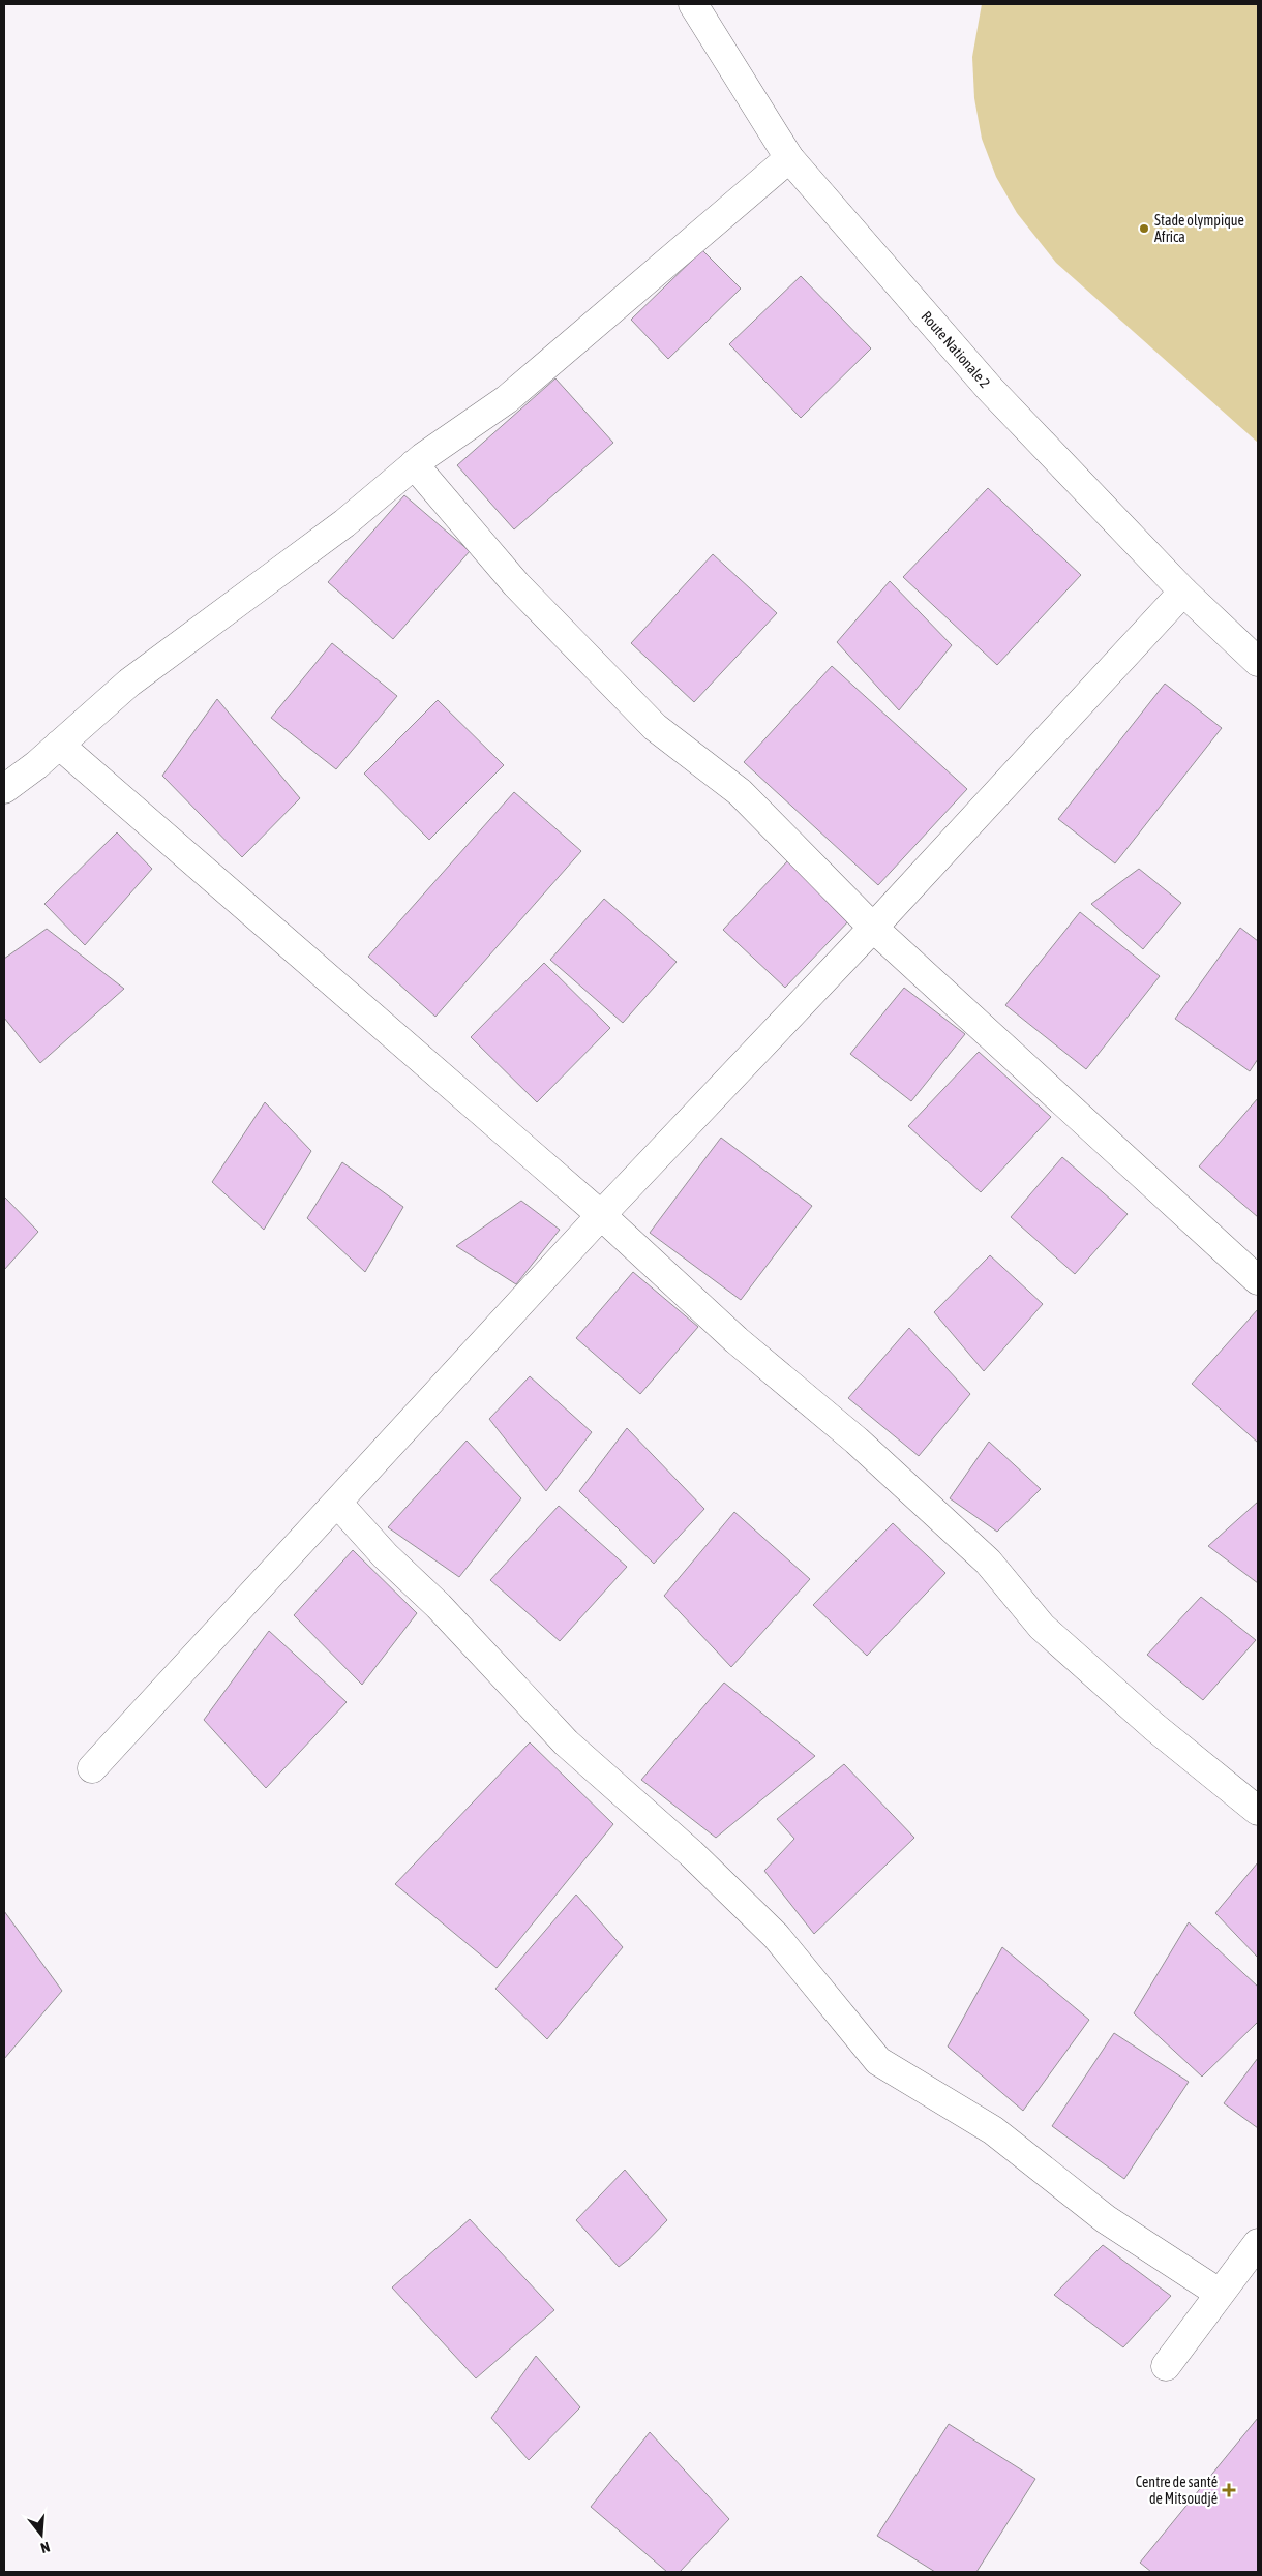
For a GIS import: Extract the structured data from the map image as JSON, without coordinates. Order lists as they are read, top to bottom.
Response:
{
  "streets": {
    "street": ["Route Nationale 2"]
  },
  "places": {
    "other": ["Stade olympique Africa"],
    "health": ["Centre de santé de Mitsoudjé"]
  },
  "north": "bottom"
}
